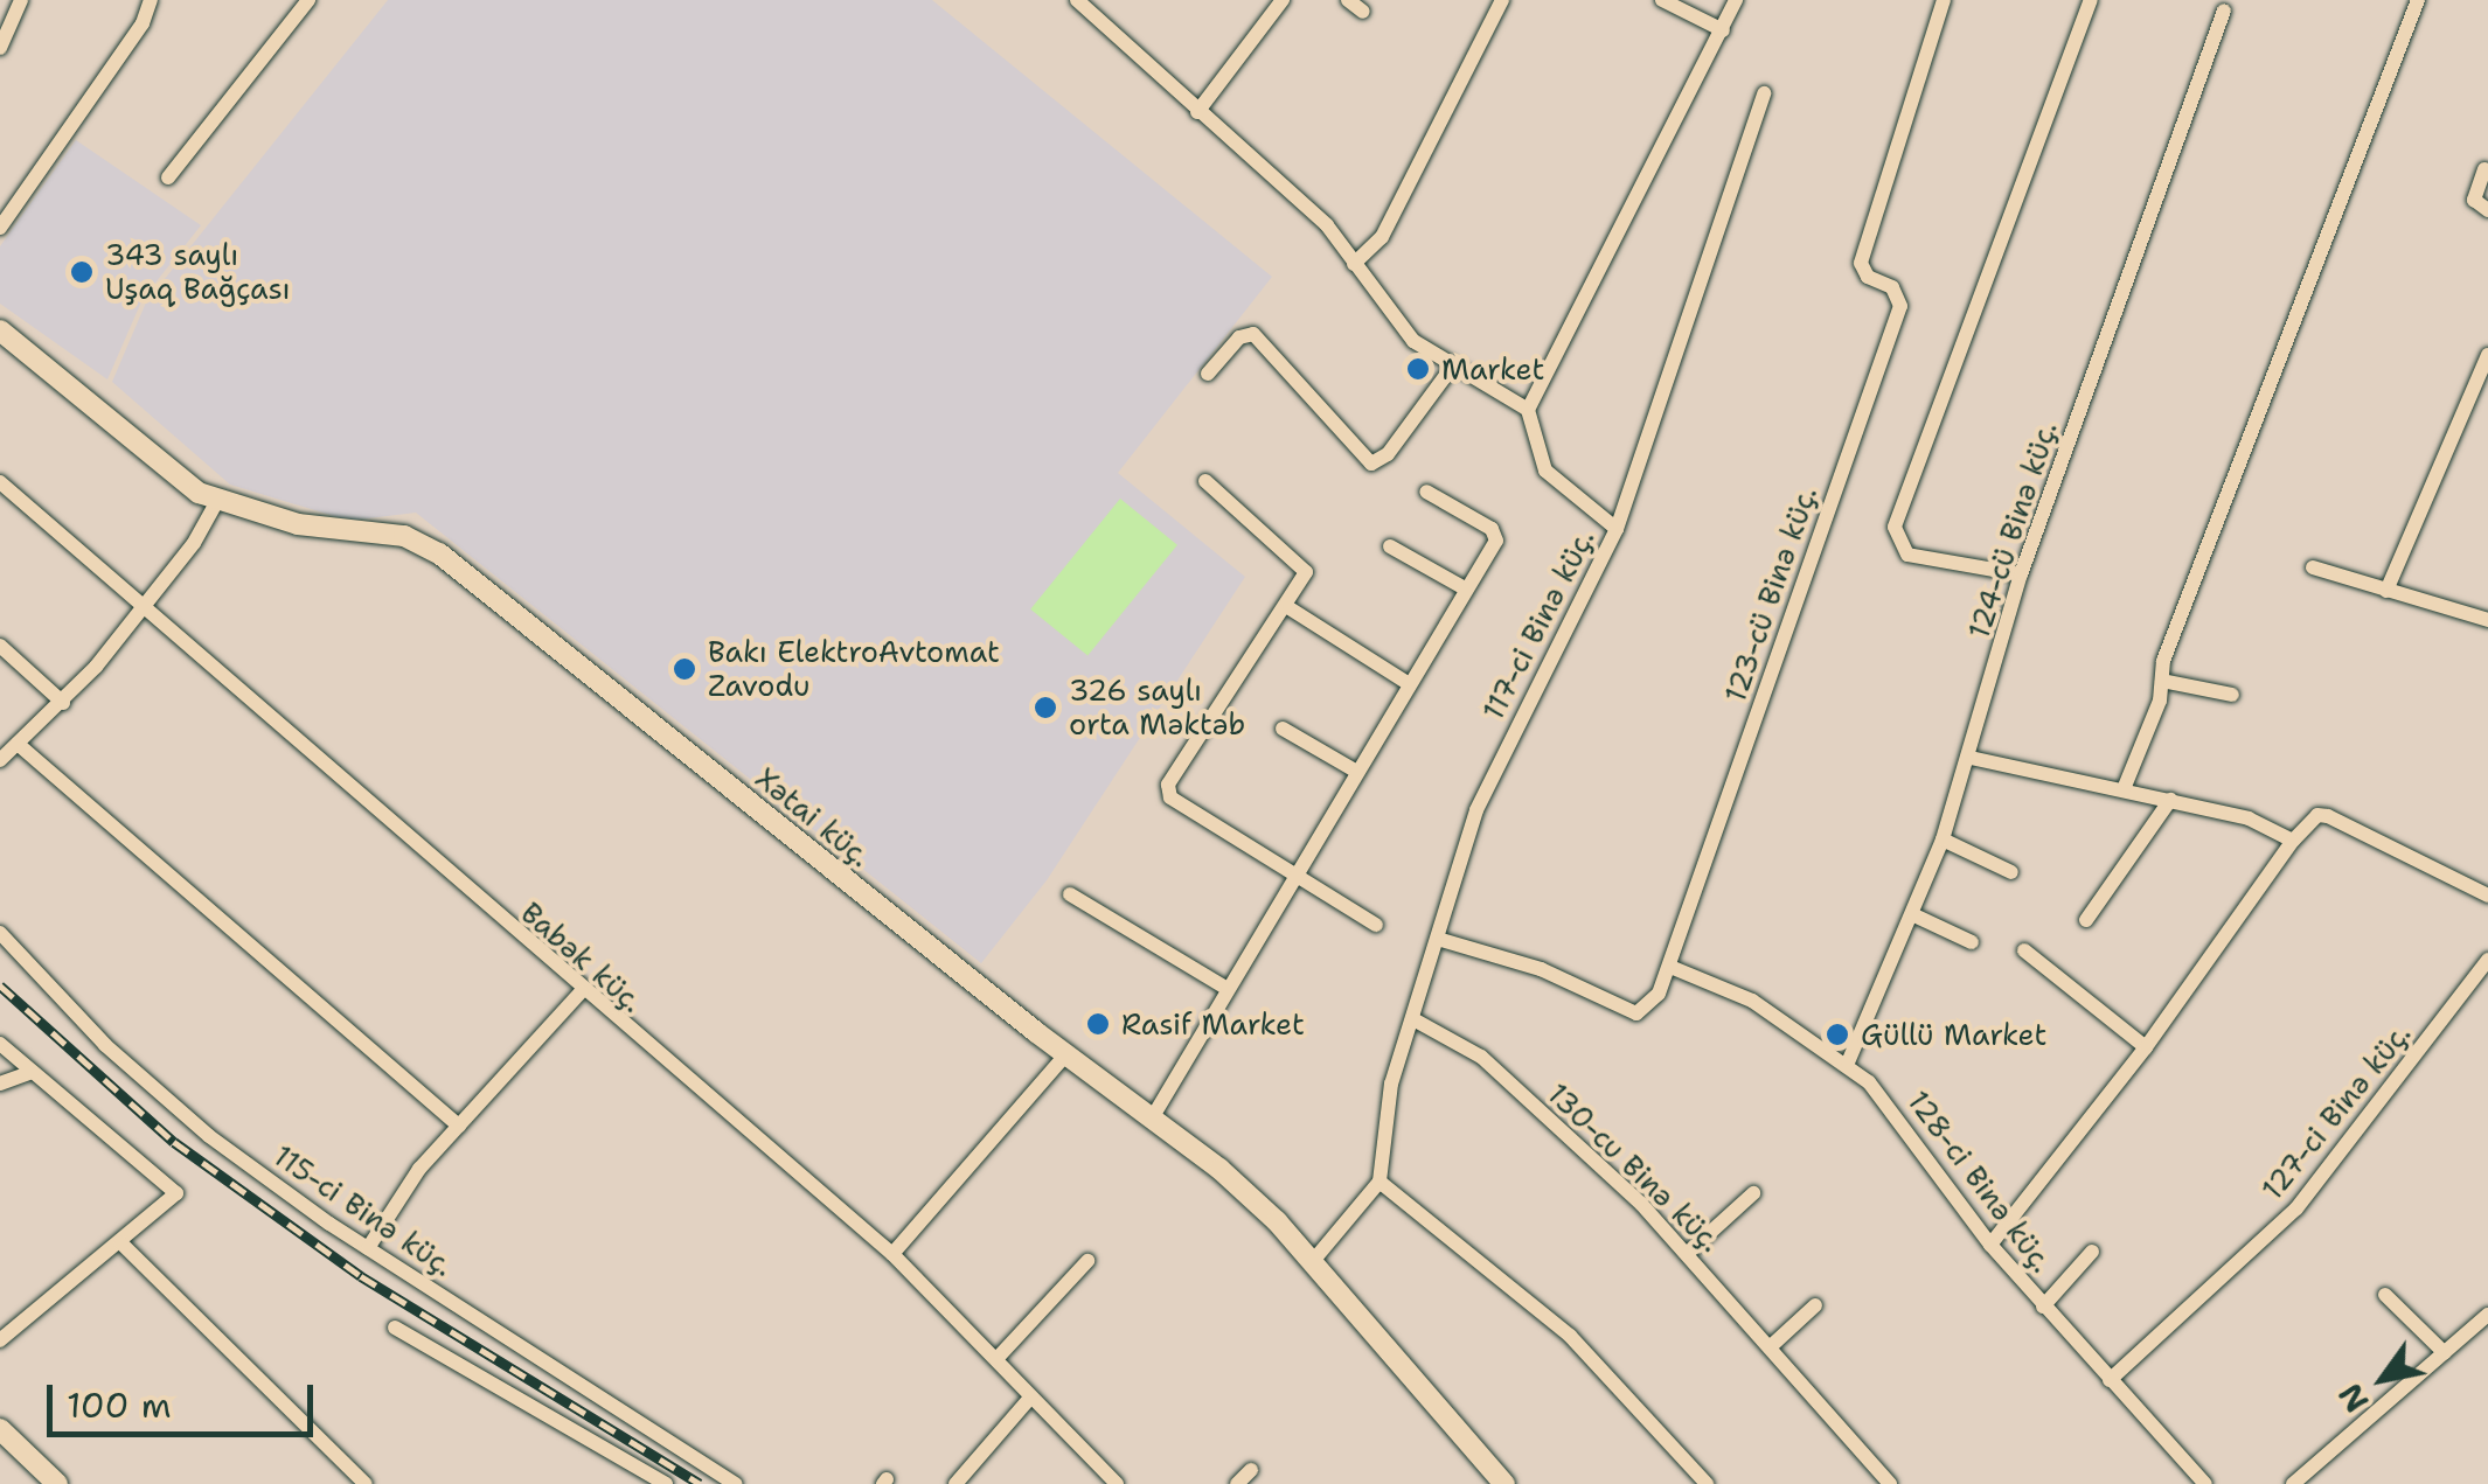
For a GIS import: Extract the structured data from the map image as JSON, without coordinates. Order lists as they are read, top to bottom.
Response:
{
  "streets": {
    "street": [
      "124-cü Binə küç.",
      "123-cü Binə küç.",
      "117-ci Binə küç.",
      "Xətai küç.",
      "Babək küç.",
      "127-ci Binə küç.",
      "130-cu Binə küç.",
      "128-ci Binə küç.",
      "115-ci Binə küç."
    ]
  },
  "crossings": [
    ["124-cü Binə küç.", "128-ci Binə küç."],
    ["123-cü Binə küç.", "117-ci Binə küç."],
    ["123-cü Binə küç.", "128-ci Binə küç."],
    ["117-ci Binə küç.", "130-cu Binə küç."],
    ["127-ci Binə küç.", "128-ci Binə küç."]
  ],
  "places": [
    "343 saylı Uşaq Bağçası",
    "Market",
    "Bakı ElektroAvtomat Zavodu",
    "326 saylı orta Məktəb",
    "Rasif Market",
    "Güllü Market"
  ],
  "scale_bar": "100 m",
  "north": "bottom left"
}
